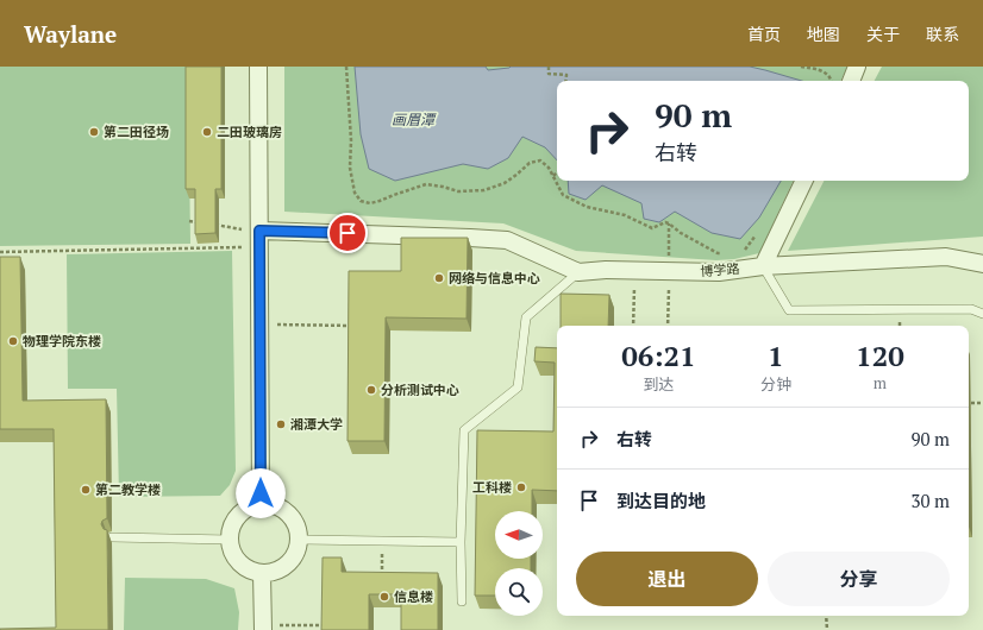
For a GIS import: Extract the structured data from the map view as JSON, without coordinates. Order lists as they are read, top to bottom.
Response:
{
  "streets": {
    "street": ["博学路"]
  },
  "water": ["画眉潭"],
  "places": [
    "第二田径场",
    "二田玻璃房",
    "网络与信息中心",
    "物理学院东楼",
    "分析测试中心",
    "湘潭大学",
    "工科楼",
    "第二教学楼",
    "信息楼"
  ],
  "north": "left",
  "page": {
    "header": "Waylane",
    "nav": [
      "首页",
      "地图",
      "关于",
      "联系"
    ],
    "turn": ["90 m", "右转"],
    "eta": [
      "06:21",
      "到达",
      "1",
      "分钟",
      "120",
      "m"
    ],
    "list": [
      {
        "name": "右转",
        "value": "90 m"
      },
      {
        "name": "到达目的地",
        "value": "30 m"
      }
    ],
    "buttons": ["退出", "分享"]
  }
}
